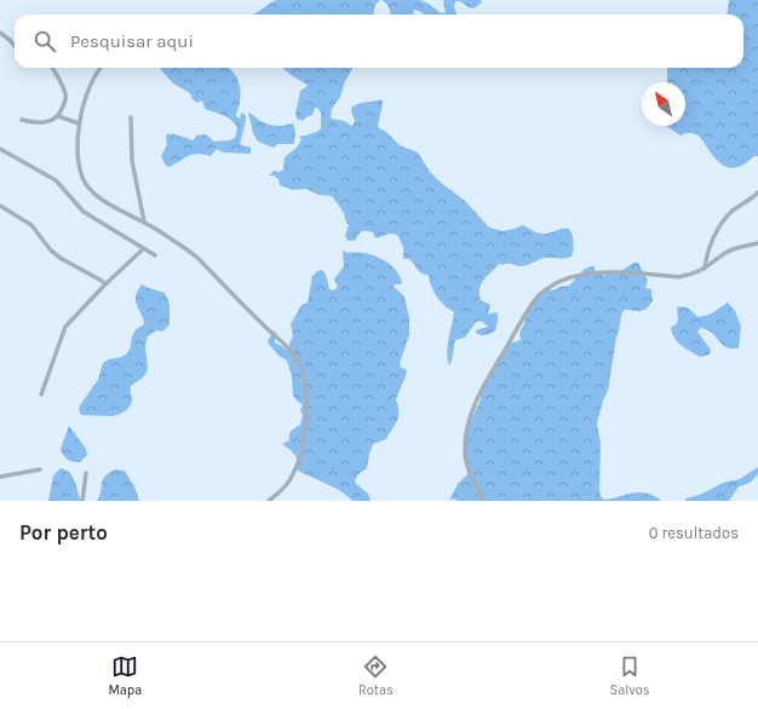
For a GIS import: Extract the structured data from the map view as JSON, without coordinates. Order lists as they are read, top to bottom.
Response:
{
  "north": "top left",
  "page": {
    "search": "Pesquisar aqui",
    "heading": ["Por perto", "0 resultados"],
    "nav": ["Mapa", "Rotas", "Salvos"]
  }
}
